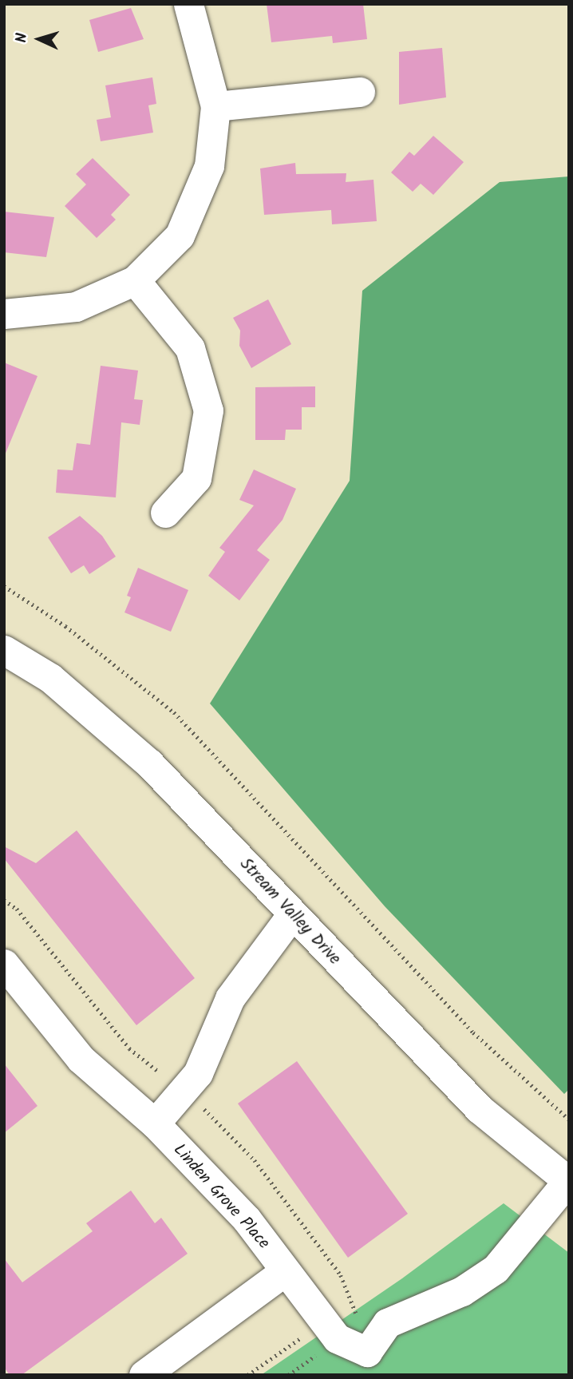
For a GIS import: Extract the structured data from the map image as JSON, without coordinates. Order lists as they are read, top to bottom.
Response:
{
  "streets": {
    "street": ["Stream Valley Drive", "Linden Grove Place"]
  },
  "crossings": [
    ["Stream Valley Drive", "Linden Grove Place"]
  ],
  "north": "left"
}
